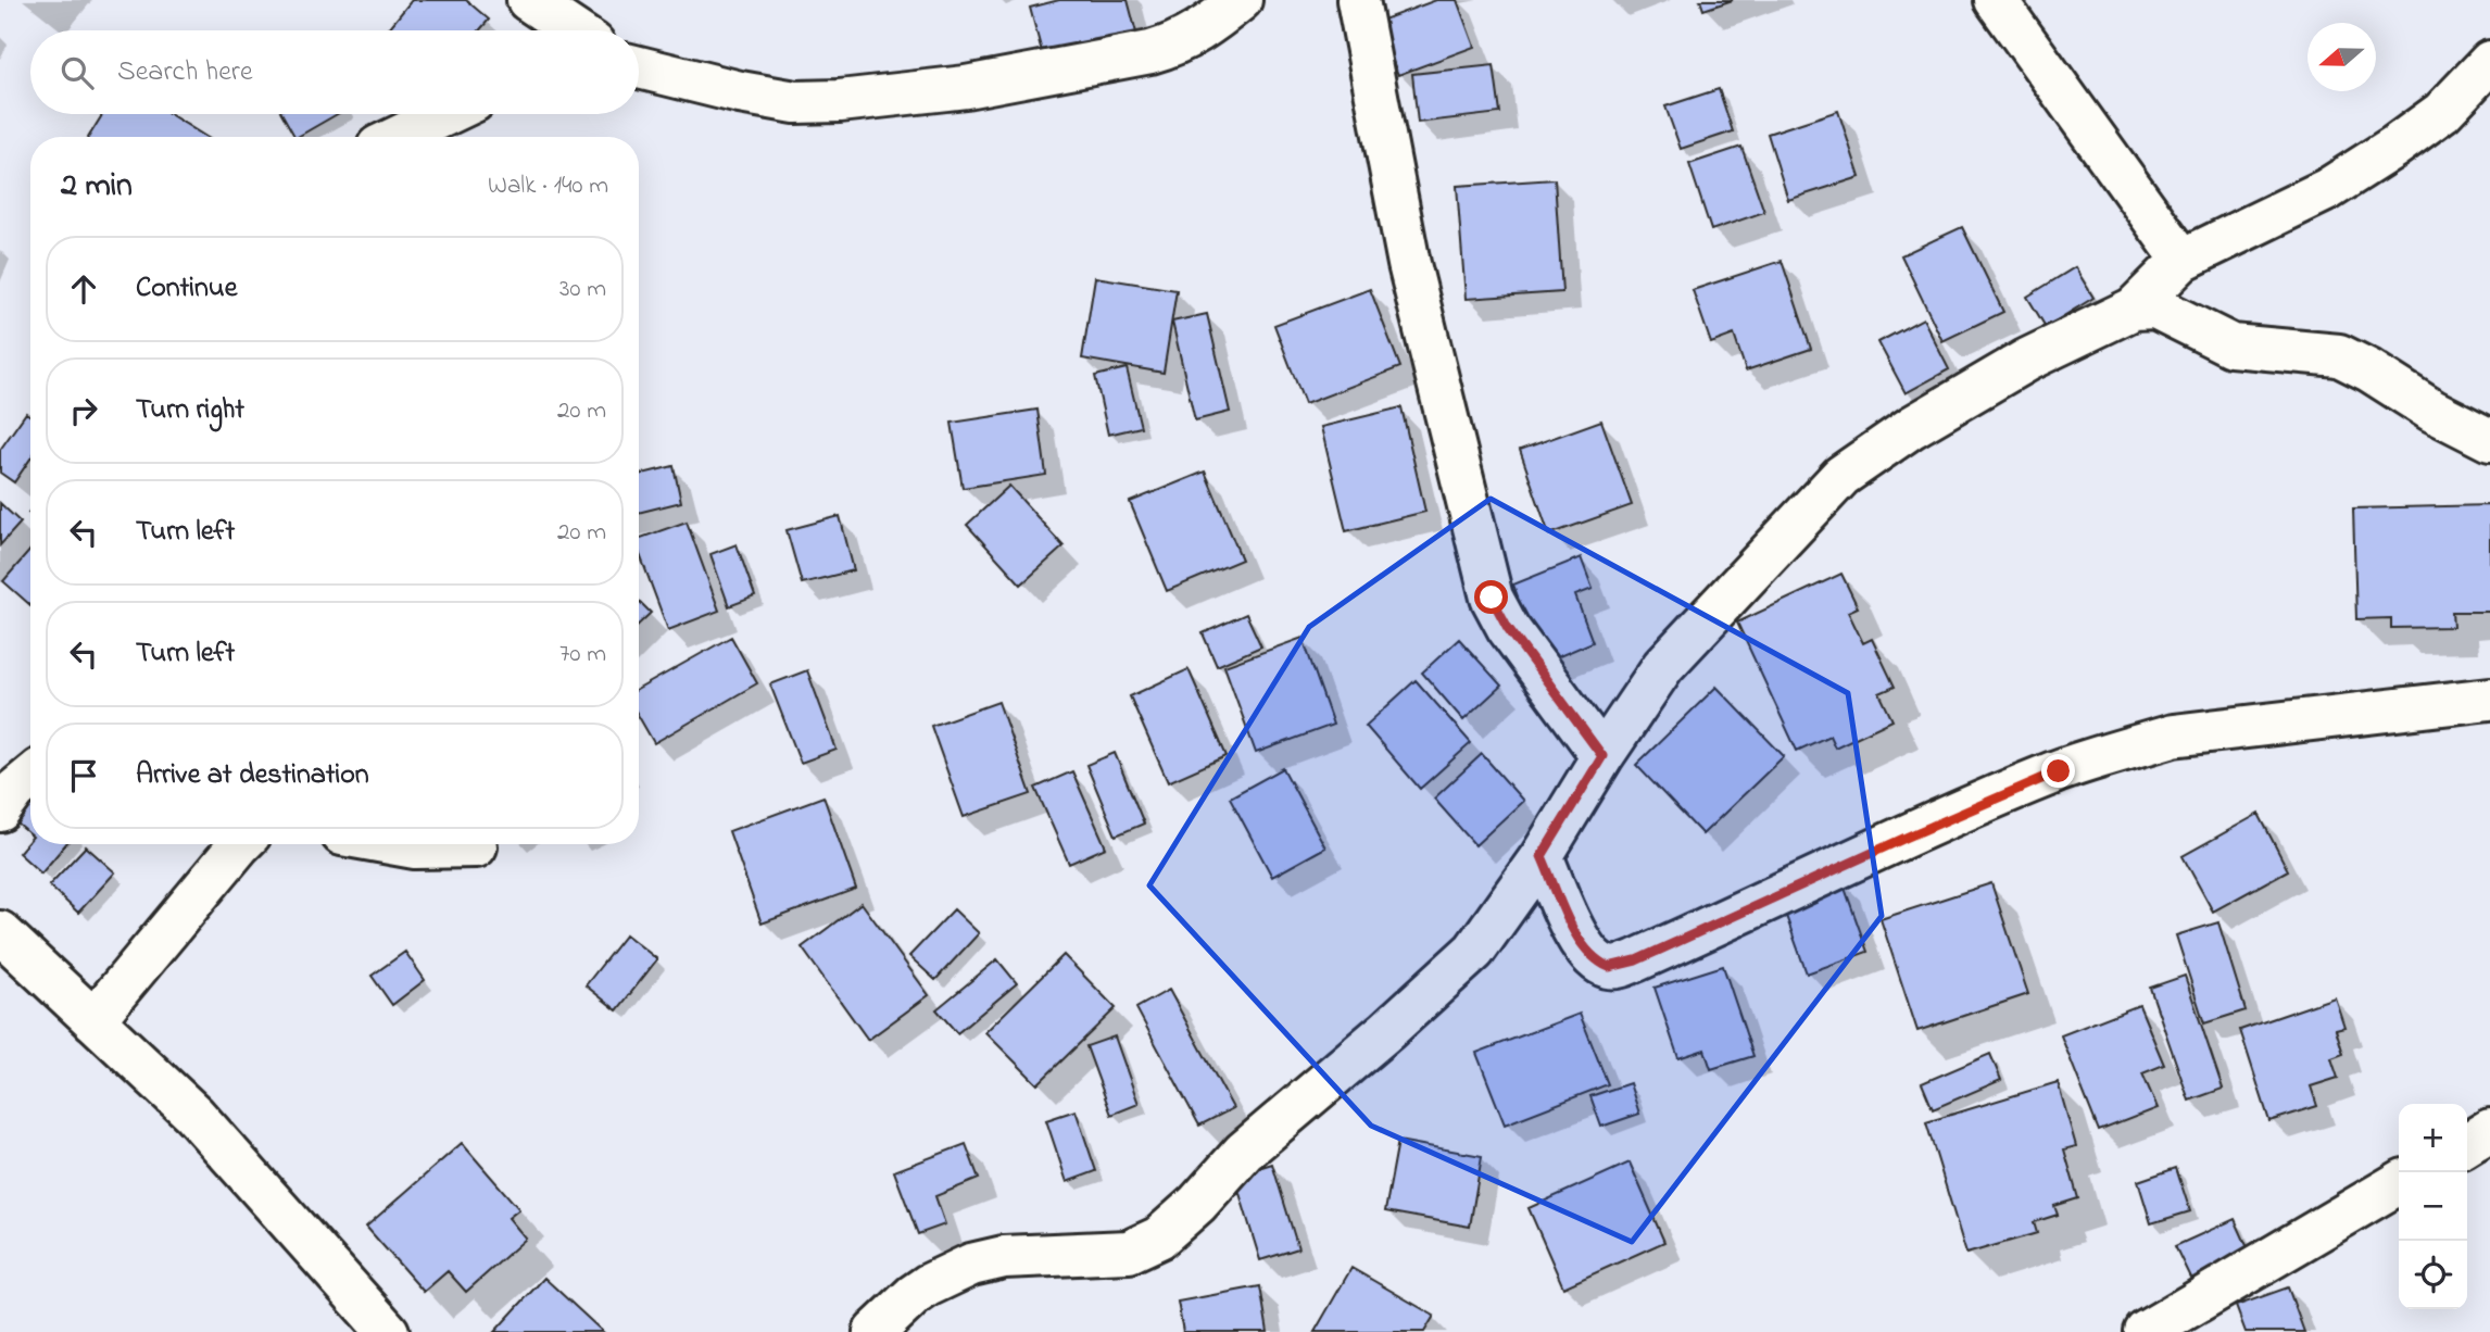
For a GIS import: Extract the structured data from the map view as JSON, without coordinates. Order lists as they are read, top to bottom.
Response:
{
  "north": "left",
  "page": {
    "search": "Search here",
    "heading": ["2 min", "Walk · 140 m"],
    "list": [
      ["Continue", "30 m"],
      ["Turn right", "20 m"],
      ["Turn left", "20 m"],
      ["Turn left", "70 m"],
      "Arrive at destination"
    ],
    "map_buttons": ["+", "−"]
  }
}
